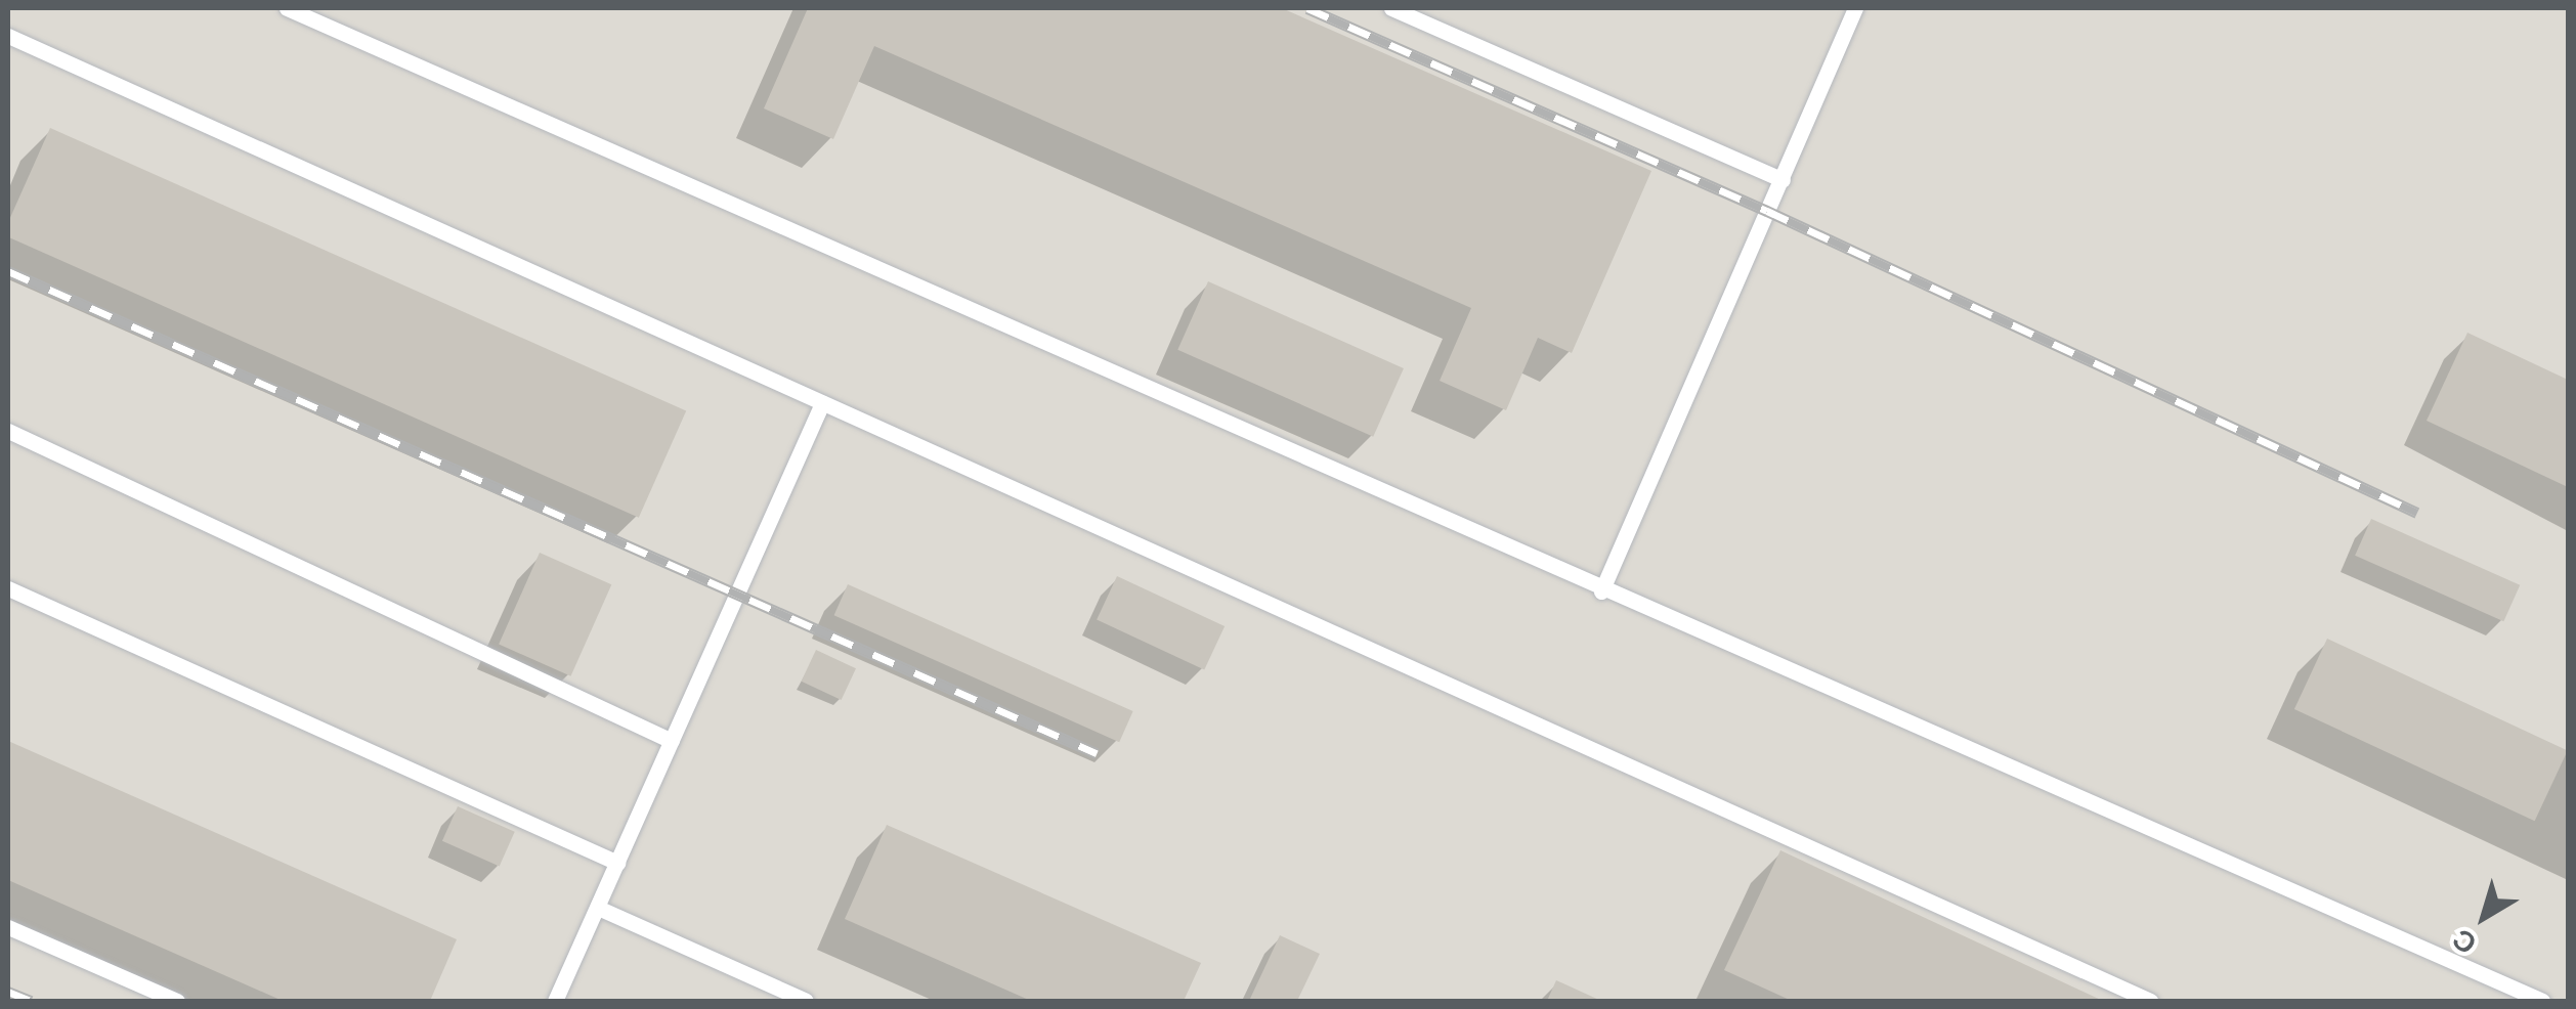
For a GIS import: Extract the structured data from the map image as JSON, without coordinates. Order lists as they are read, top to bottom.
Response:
{
  "north": "bottom left"
}
